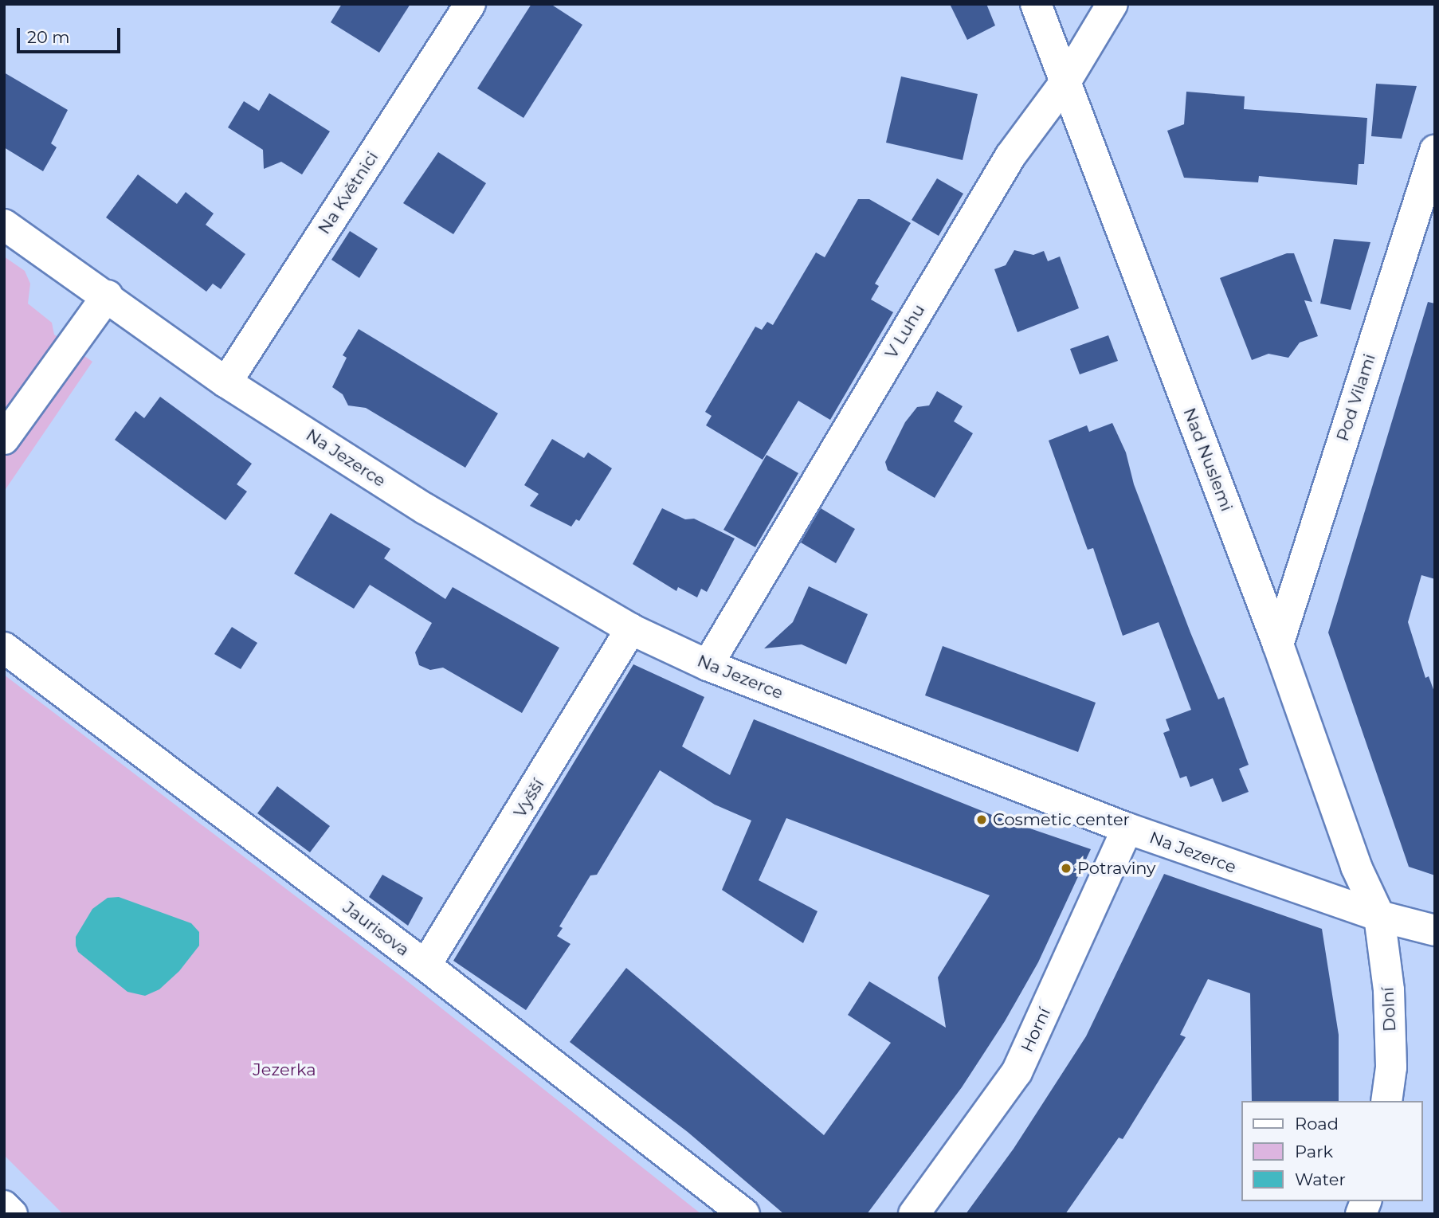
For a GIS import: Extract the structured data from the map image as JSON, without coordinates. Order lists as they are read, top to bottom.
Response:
{
  "streets": {
    "street": [
      "Na Květnici",
      "V Luhu",
      "Pod Vilami",
      "Na Jezerce",
      "Nad Nuslemi",
      "Vyšší",
      "Jaurisova",
      "Dolní",
      "Horní"
    ]
  },
  "crossings": [
    ["Na Květnici", "Na Jezerce"],
    ["V Luhu", "Na Jezerce"],
    ["V Luhu", "Nad Nuslemi"],
    ["Pod Vilami", "Nad Nuslemi"],
    ["Na Jezerce", "Nad Nuslemi"],
    ["Na Jezerce", "Vyšší"],
    ["Na Jezerce", "Dolní"],
    ["Na Jezerce", "Horní"],
    ["Nad Nuslemi", "Dolní"],
    ["Vyšší", "Jaurisova"]
  ],
  "parks": ["Jezerka"],
  "places": ["Cosmetic center", "Potraviny"],
  "legend": ["Road", "Park", "Water"],
  "scale_bar": "20 m"
}
